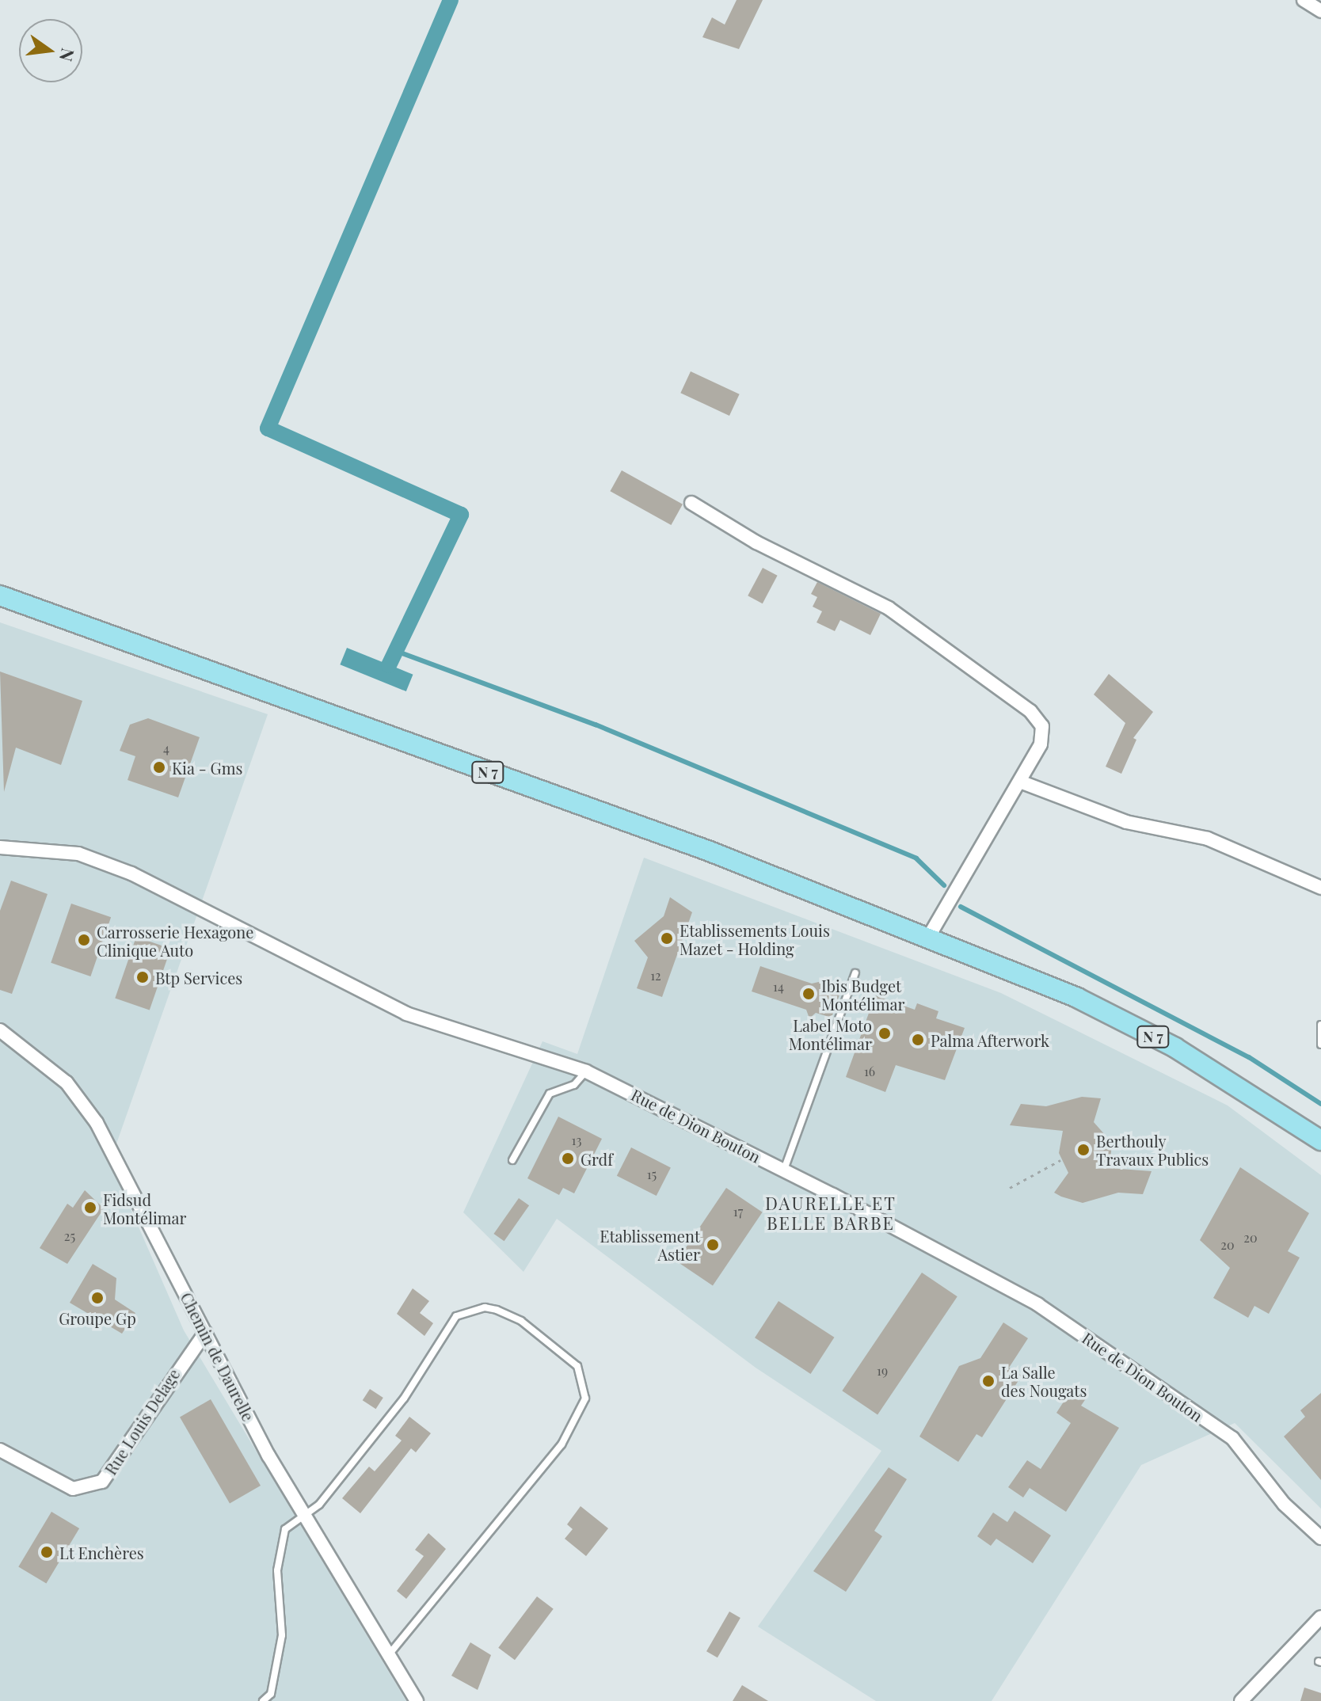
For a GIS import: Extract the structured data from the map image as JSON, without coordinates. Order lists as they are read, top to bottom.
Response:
{
  "streets": {
    "main road": ["N 7"],
    "street": ["Rue de Dion Bouton", "Chemin de Daurelle", "Rue Louis Delage"]
  },
  "crossings": [
    ["Chemin de Daurelle", "Rue Louis Delage"]
  ],
  "districts": ["DAURELLE ET BELLE BARBE"],
  "places": [
    "Kia - Gms",
    "Etablissements Louis Mazet - Holding",
    "Carrosserie Hexagone Clinique Auto",
    "Btp Services",
    "Ibis Budget Montélimar",
    "Label Moto Montélimar",
    "Palma Afterwork",
    "Berthouly Travaux Publics",
    "Grdf",
    "Fidsud Montélimar",
    "Etablissement Astier",
    "Groupe Gp",
    "La Salle des Nougats",
    "Lt Enchères"
  ],
  "house_numbers": [
    "4",
    "12",
    "14",
    "16",
    "13",
    "15",
    "17",
    "25",
    "20",
    "20",
    "19"
  ],
  "north": "right"
}
